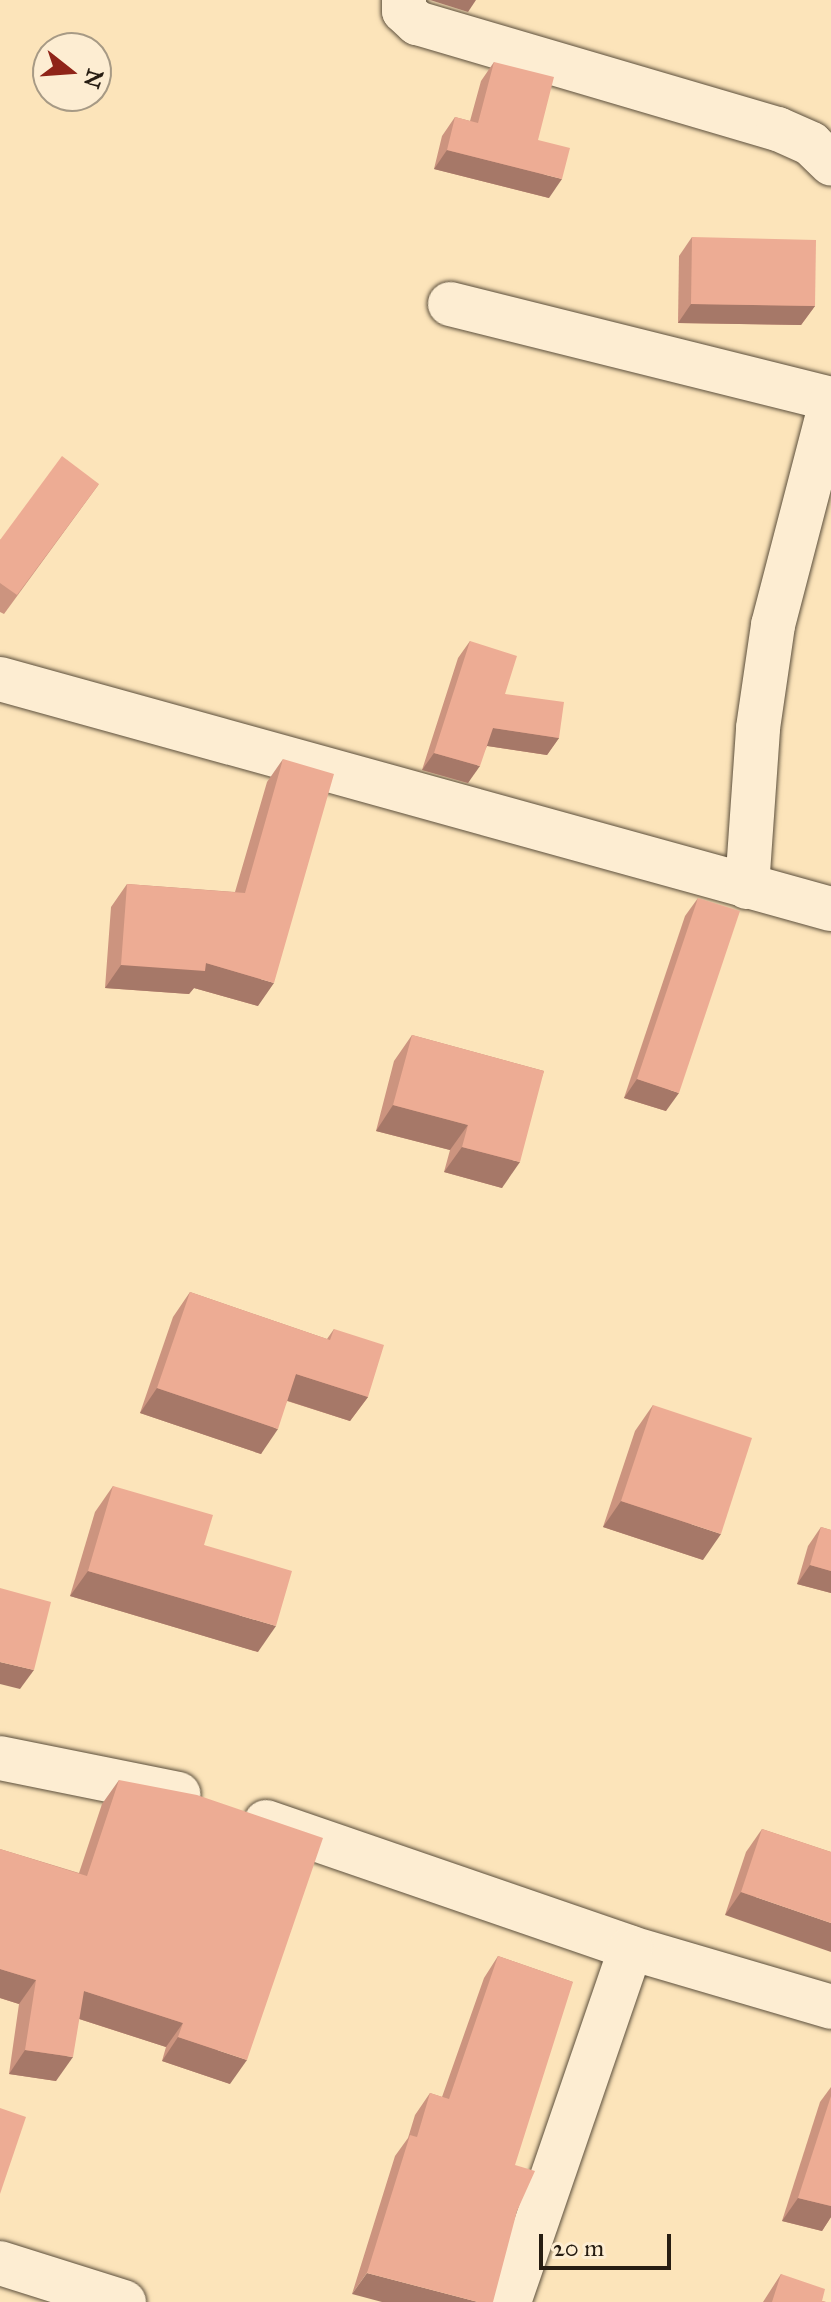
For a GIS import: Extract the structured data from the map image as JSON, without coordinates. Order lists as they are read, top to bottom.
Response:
{
  "scale_bar": "20 m",
  "north": "right"
}
